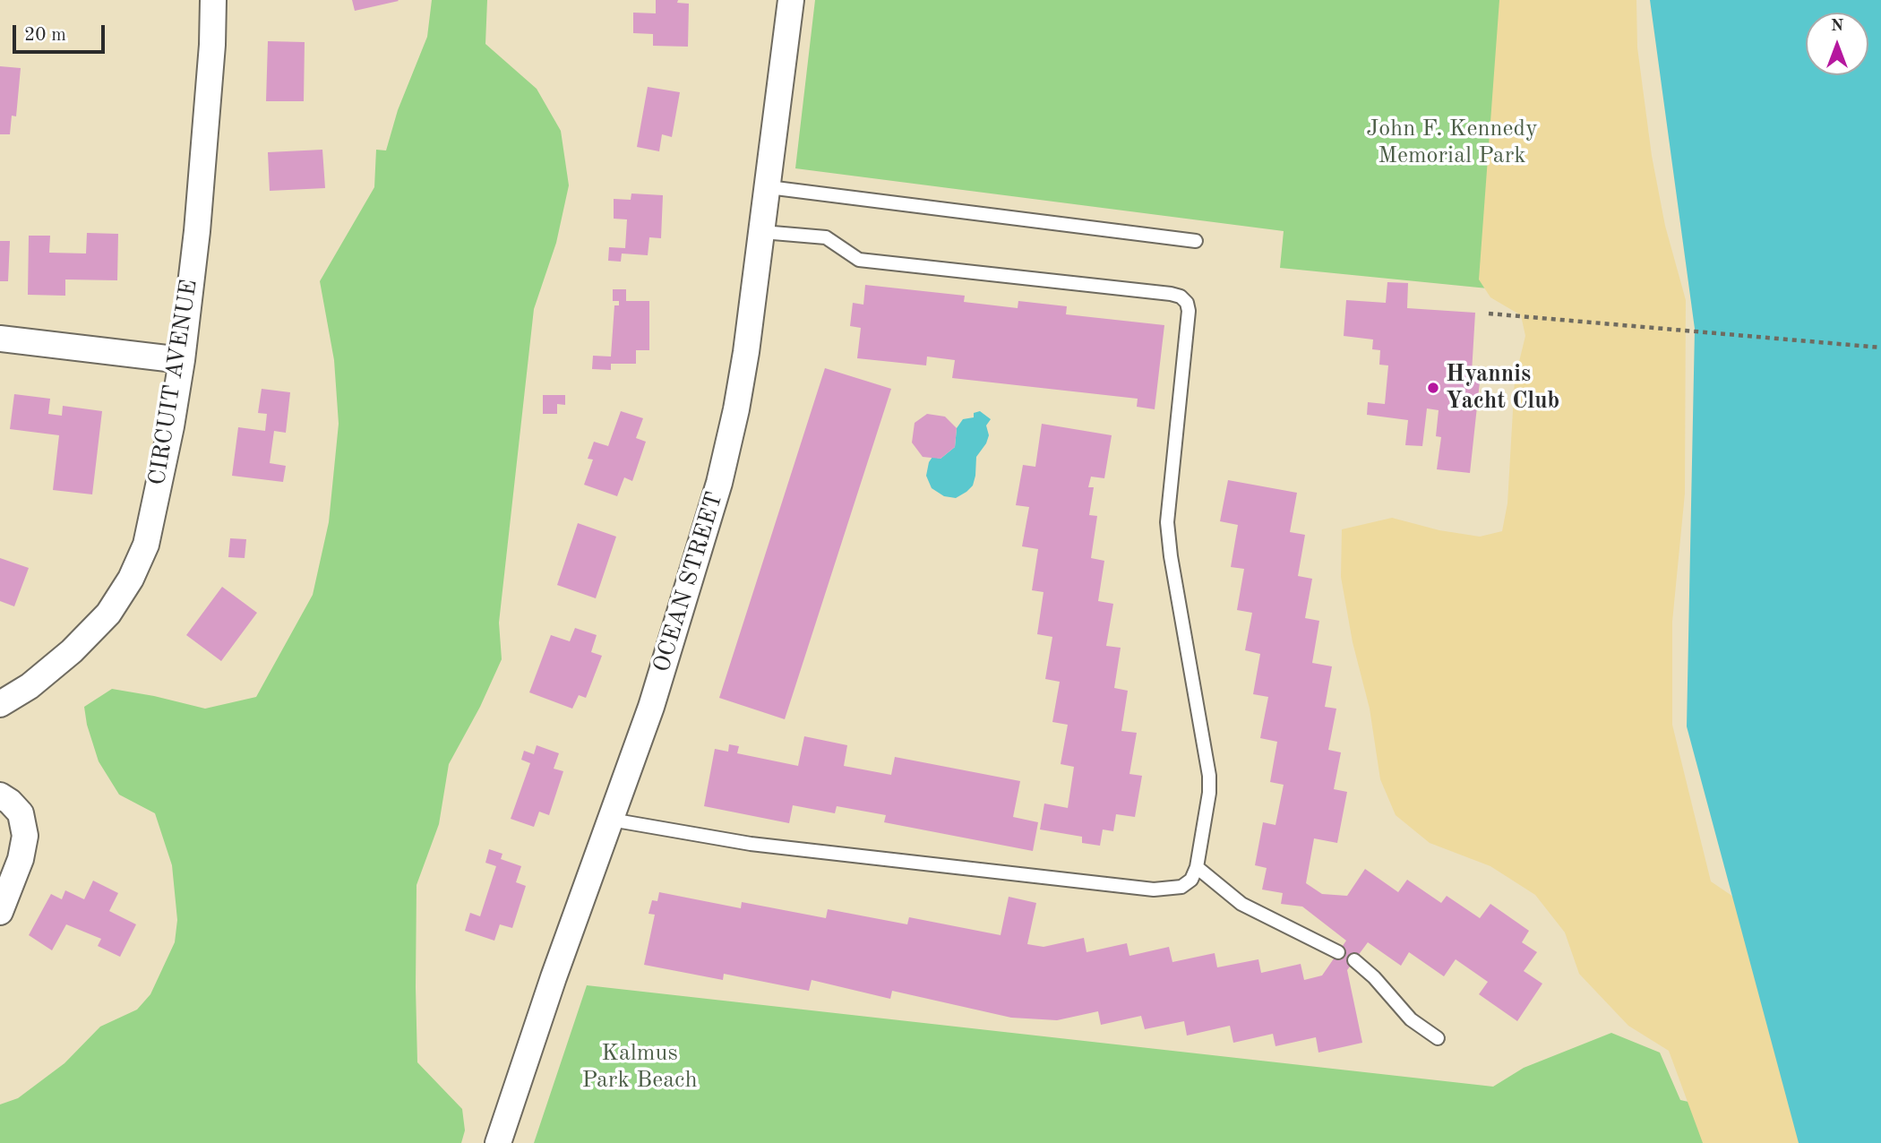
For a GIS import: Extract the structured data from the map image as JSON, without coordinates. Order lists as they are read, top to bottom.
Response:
{
  "streets": {
    "street": ["CIRCUIT AVENUE", "OCEAN STREET"]
  },
  "parks": ["John F. Kennedy Memorial Park", "Kalmus Park Beach"],
  "places": ["Hyannis Yacht Club"],
  "scale_bar": "20 m",
  "north": "top"
}
